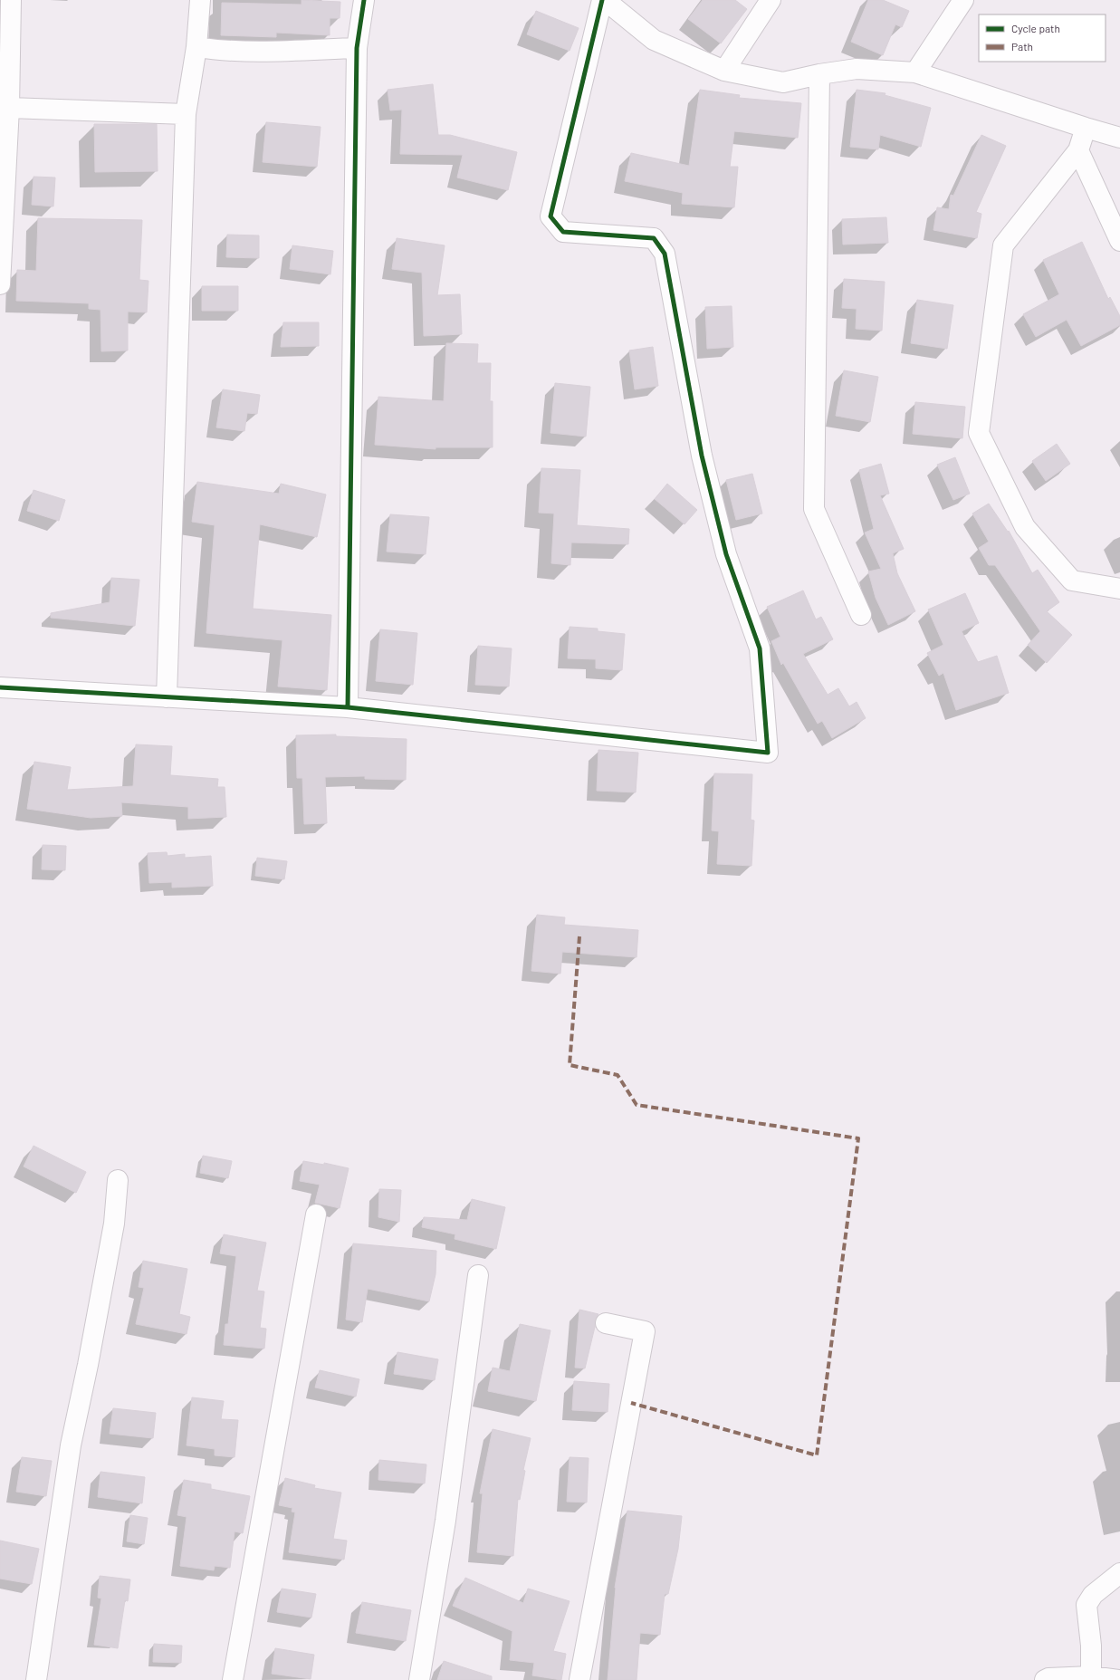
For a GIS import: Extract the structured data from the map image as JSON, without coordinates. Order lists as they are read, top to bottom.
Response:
{
  "legend": ["Cycle path", "Path"]
}
